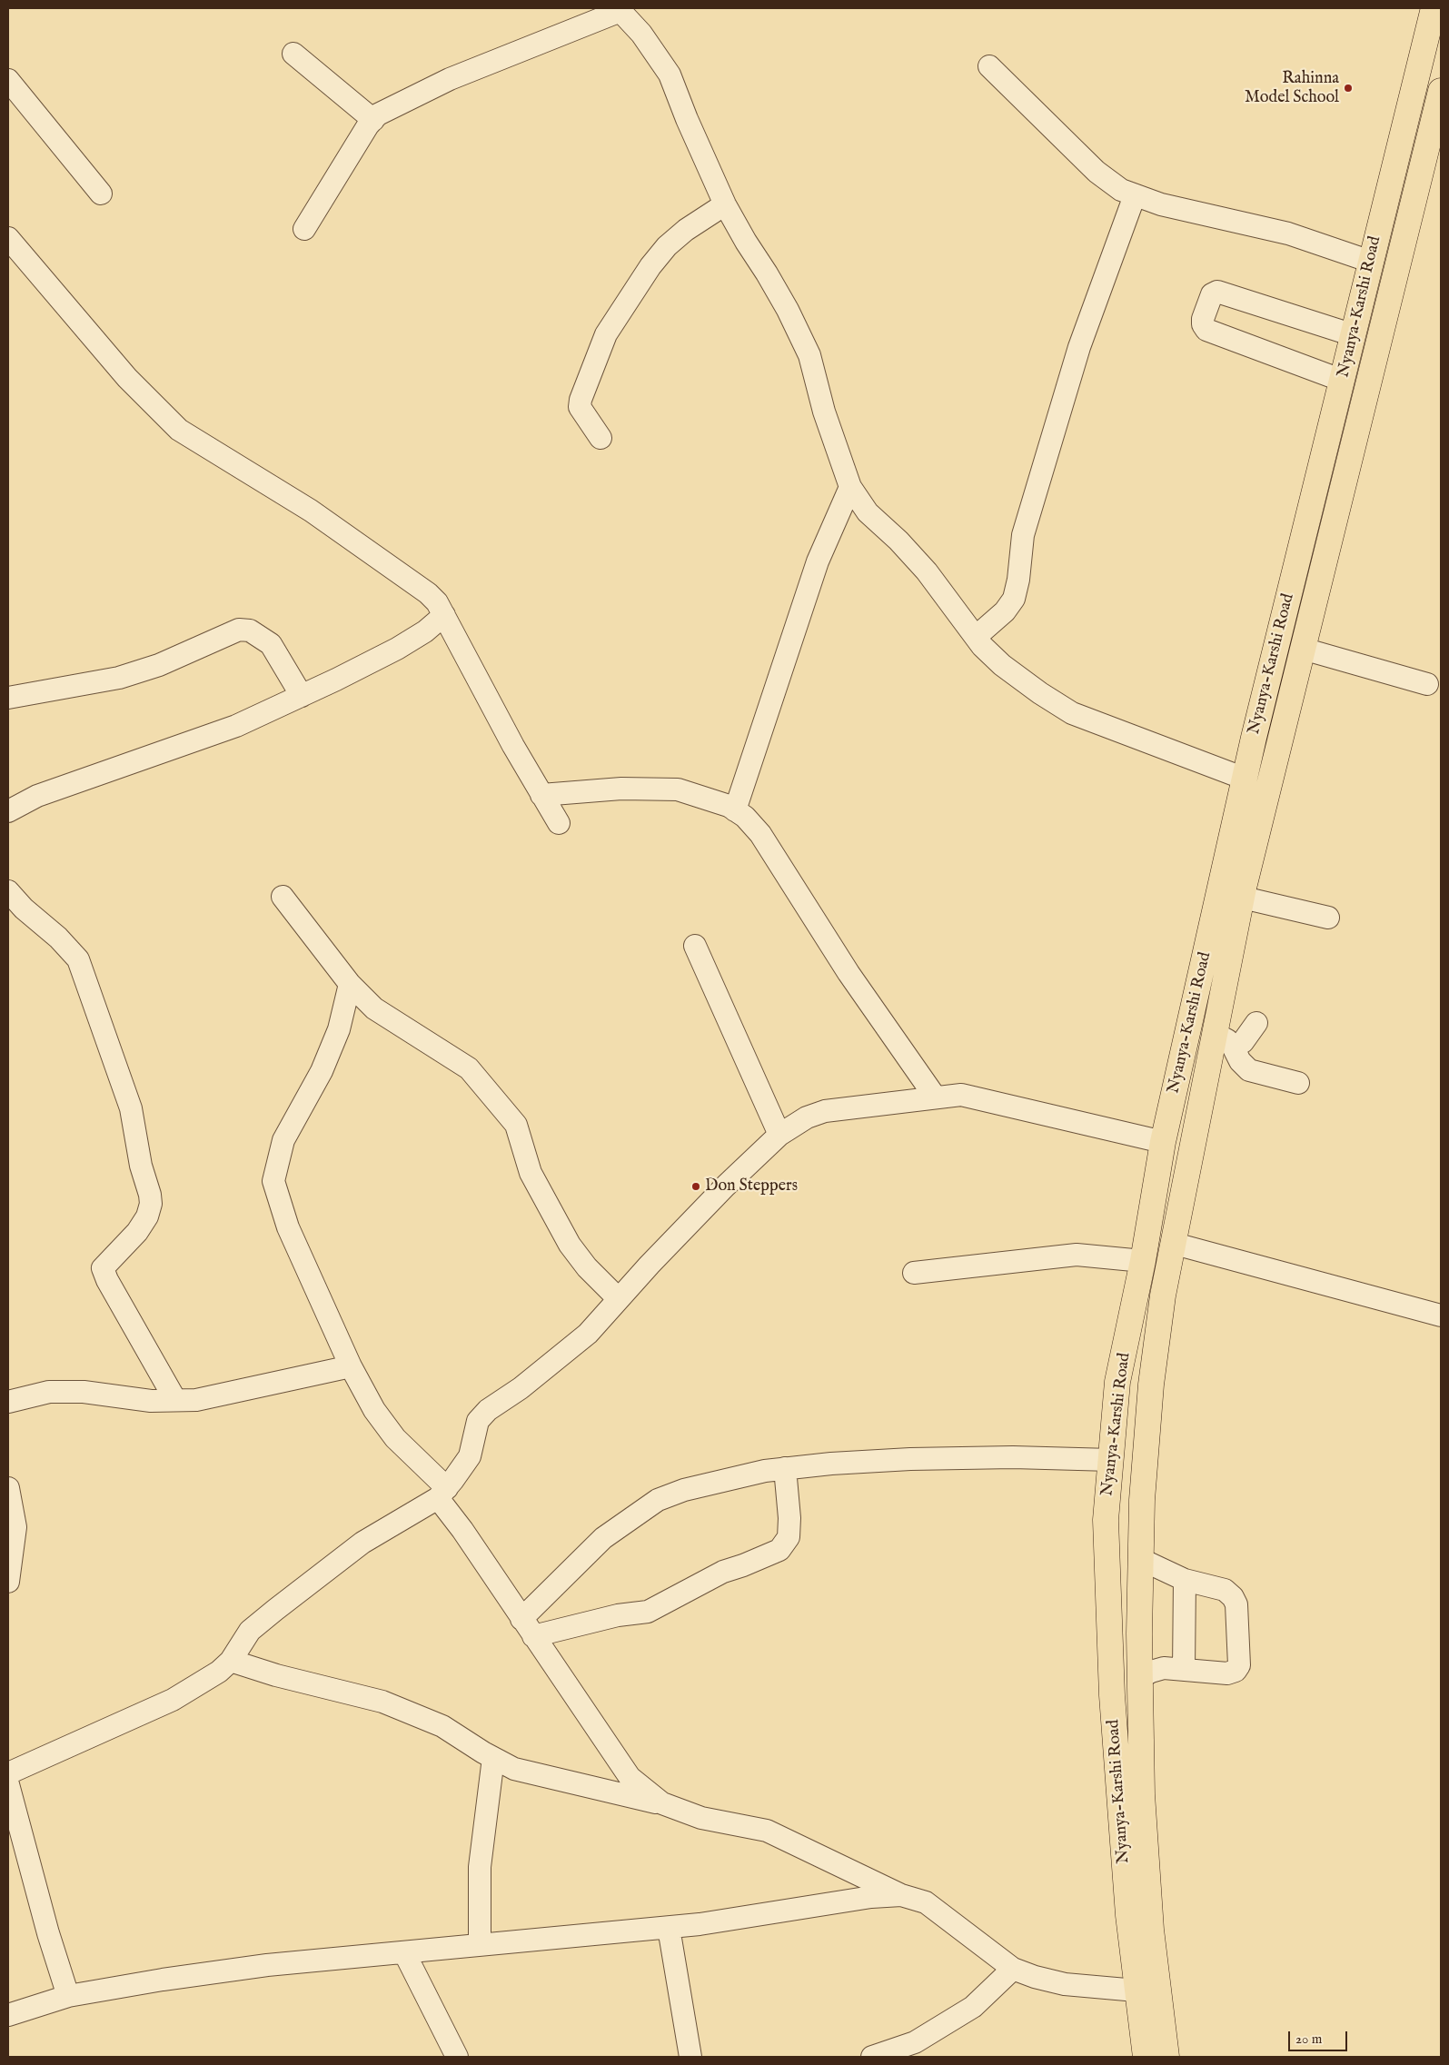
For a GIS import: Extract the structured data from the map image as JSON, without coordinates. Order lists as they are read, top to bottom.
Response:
{
  "streets": {
    "main road": ["Nyanya-Karshi Road"]
  },
  "places": ["Rahinna Model School", "Don Steppers"],
  "scale_bar": "20 m"
}
